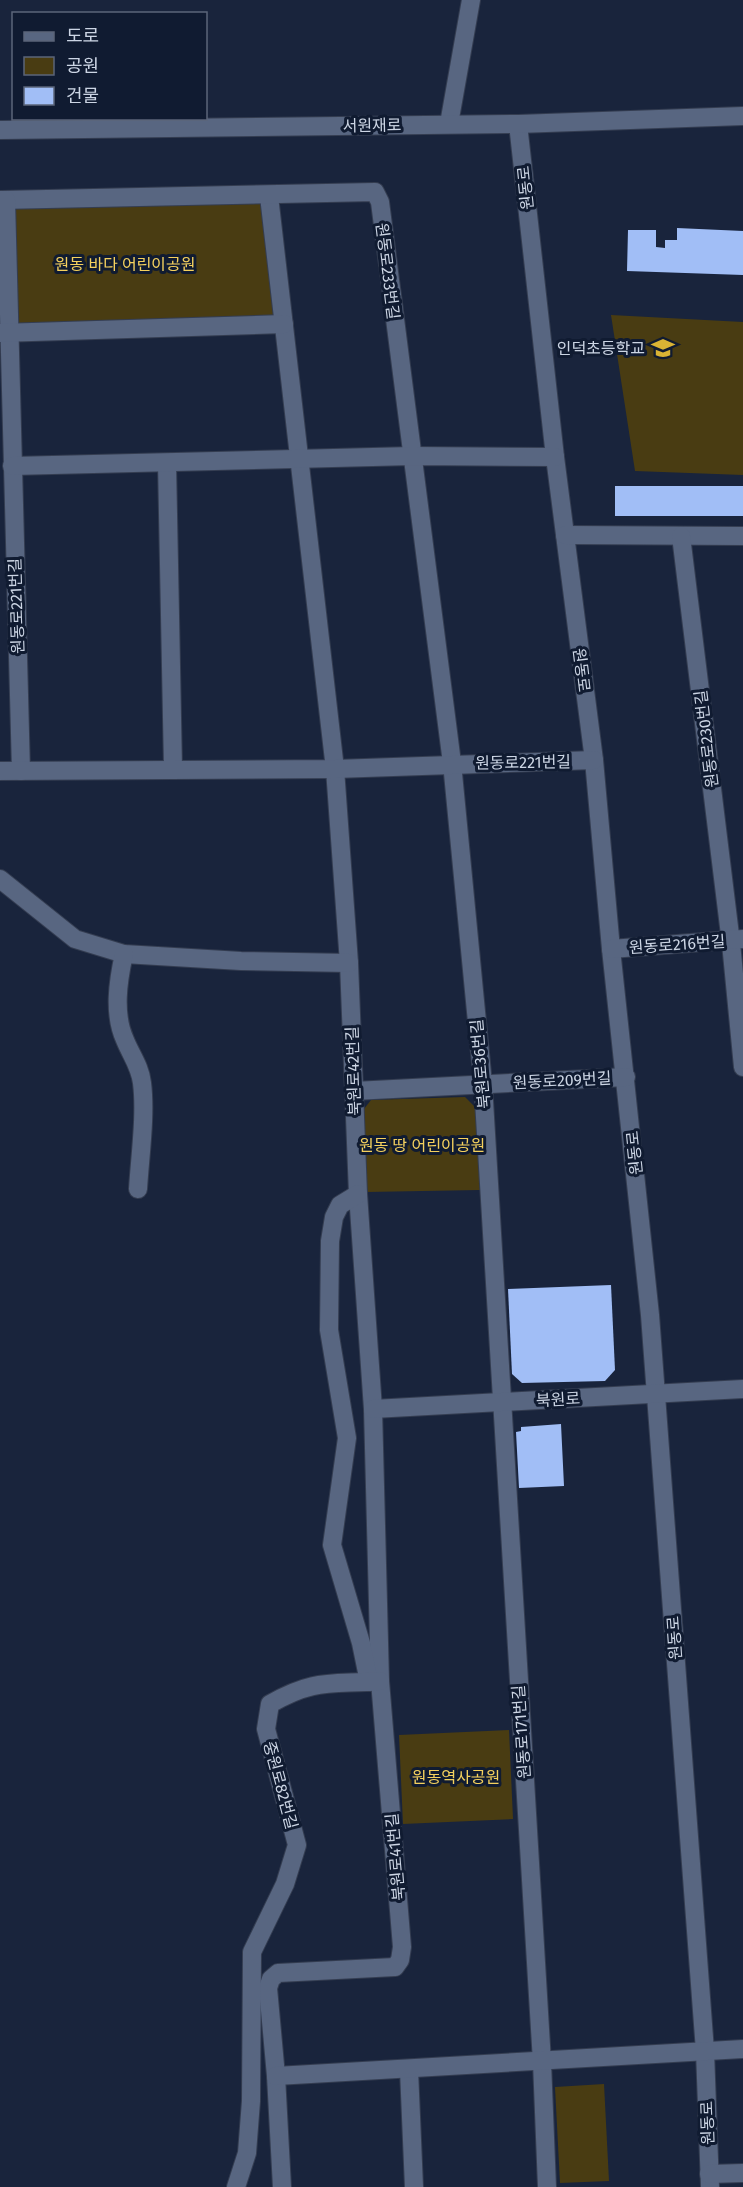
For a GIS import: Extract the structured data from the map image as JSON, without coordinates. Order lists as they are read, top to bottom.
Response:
{
  "streets": {
    "street": [
      "서원재로",
      "원동로",
      "원동로233번길",
      "원동로221번길",
      "원동로230번길",
      "원동로216번길",
      "북원로36번길",
      "북원로42번길",
      "원동로209번길",
      "북원로",
      "원동로171번길",
      "중원로82번길",
      "북원로41번길"
    ]
  },
  "crossings": [
    ["서원재로", "원동로"],
    ["원동로", "원동로221번길"],
    ["원동로", "원동로216번길"],
    ["원동로", "원동로209번길"],
    ["원동로", "북원로"],
    ["원동로233번길", "원동로221번길"],
    ["원동로221번길", "북원로36번길"],
    ["원동로221번길", "북원로42번길"],
    ["원동로230번길", "원동로216번길"],
    ["북원로36번길", "원동로209번길"],
    ["북원로36번길", "북원로"],
    ["북원로36번길", "원동로171번길"],
    ["북원로42번길", "원동로209번길"],
    ["북원로42번길", "북원로"],
    ["북원로42번길", "북원로41번길"],
    ["북원로", "원동로171번길"],
    ["북원로", "북원로41번길"],
    ["중원로82번길", "북원로41번길"]
  ],
  "parks": ["원동 바다 어린이공원", "원동 땅 어린이공원", "원동역사공원"],
  "places": {
    "school or university": ["인덕초등학교"]
  },
  "legend": ["도로", "공원", "건물"]
}
